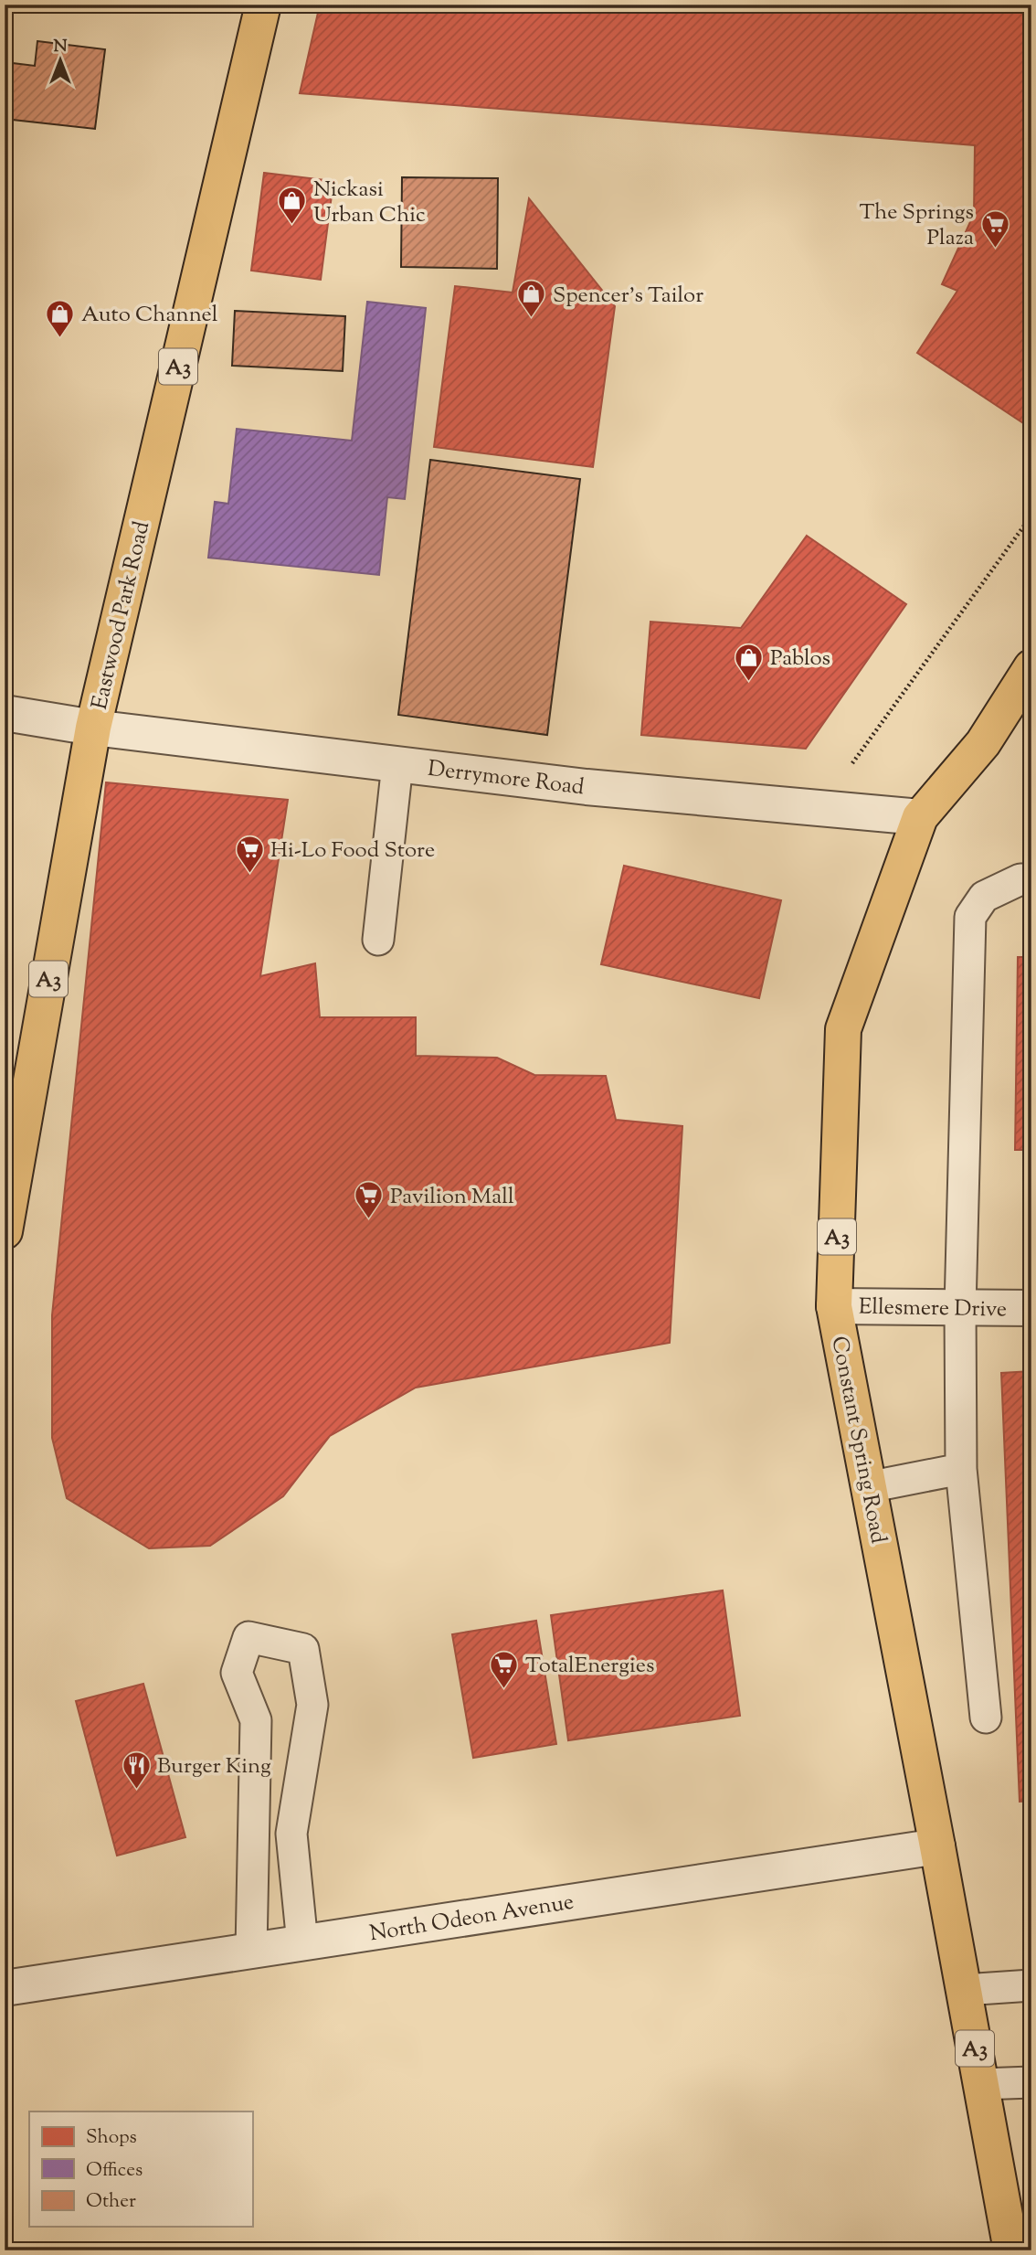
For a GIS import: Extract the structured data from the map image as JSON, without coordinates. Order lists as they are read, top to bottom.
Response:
{
  "streets": {
    "main road": ["A3", "Eastwood Park Road", "Constant Spring Road"],
    "street": ["Derrymore Road", "Ellesmere Drive", "North Odeon Avenue"]
  },
  "crossings": [
    ["Eastwood Park Road", "Derrymore Road"],
    ["Derrymore Road", "Constant Spring Road"],
    ["Ellesmere Drive", "Constant Spring Road"],
    ["Constant Spring Road", "North Odeon Avenue"]
  ],
  "places": {
    "shop": [
      "Nickasi Urban Chic",
      "Spencer's Tailor",
      "Auto Channel",
      "Pablos"
    ],
    "supermarket": [
      "The Springs Plaza",
      "Hi-Lo Food Store",
      "Pavilion Mall",
      "TotalEnergies"
    ],
    "restaurant": ["Burger King"]
  },
  "legend": ["Shops", "Offices", "Other"],
  "north": "top"
}
